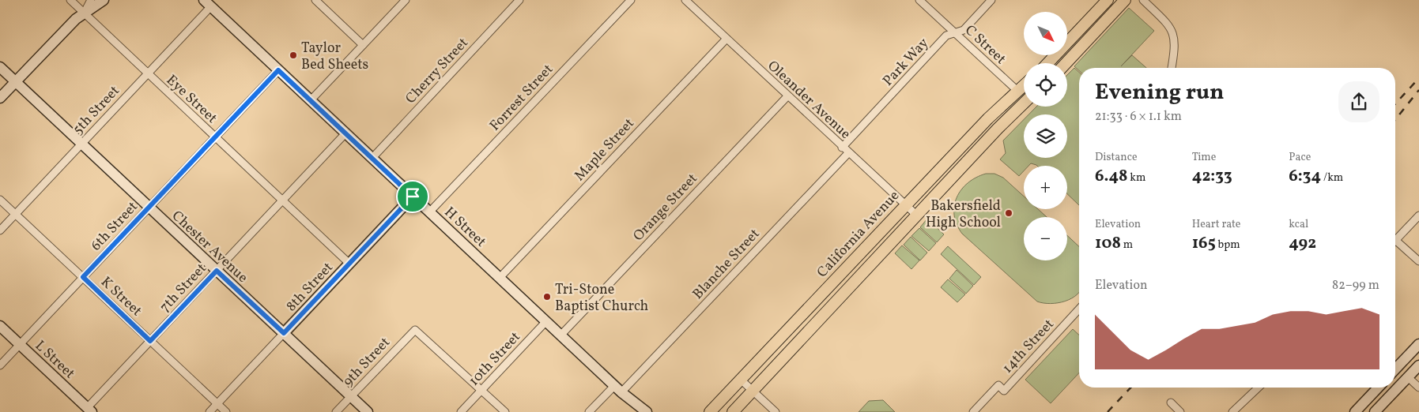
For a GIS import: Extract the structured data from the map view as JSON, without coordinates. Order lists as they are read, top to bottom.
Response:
{
  "streets": {
    "main road": ["California Avenue"],
    "street": [
      "C Street",
      "Park Way",
      "Cherry Street",
      "Forrest Street",
      "Eye Street",
      "Oleander Avenue",
      "5th Street",
      "Maple Street",
      "Orange Street",
      "6th Street",
      "H Street",
      "Chester Avenue",
      "Blanche Street",
      "8th Street",
      "7th Street",
      "K Street",
      "14th Street",
      "10th Street",
      "L Street",
      "9th Street"
    ]
  },
  "crossings": [
    ["C Street", "Park Way"],
    ["C Street", "California Avenue"],
    ["Park Way", "Oleander Avenue"],
    ["Cherry Street", "H Street"],
    ["Forrest Street", "H Street"],
    ["Eye Street", "5th Street"],
    ["Eye Street", "6th Street"],
    ["Eye Street", "8th Street"],
    ["Eye Street", "7th Street"],
    ["Oleander Avenue", "Maple Street"],
    ["Oleander Avenue", "Orange Street"],
    ["Oleander Avenue", "California Avenue"],
    ["Oleander Avenue", "Blanche Street"],
    ["5th Street", "H Street"],
    ["5th Street", "Chester Avenue"],
    ["5th Street", "K Street"],
    ["Maple Street", "H Street"],
    ["Orange Street", "H Street"],
    ["6th Street", "H Street"],
    ["6th Street", "Chester Avenue"],
    ["6th Street", "K Street"],
    ["6th Street", "L Street"],
    ["H Street", "Blanche Street"],
    ["H Street", "8th Street"],
    ["H Street", "7th Street"],
    ["H Street", "10th Street"],
    ["Chester Avenue", "8th Street"],
    ["Chester Avenue", "7th Street"],
    ["Chester Avenue", "9th Street"],
    ["8th Street", "K Street"],
    ["7th Street", "K Street"],
    ["7th Street", "L Street"],
    ["10th Street", "9th Street"]
  ],
  "places": ["Taylor Bed Sheets", "Bakersfield High School", "Tri-Stone Baptist Church"],
  "north": "bottom right",
  "page": {
    "map_buttons": ["+", "−"],
    "heading": ["Evening run", "21:33 · 6 × 1.1 km"],
    "stats": [
      ["Distance", "6.48 km"],
      ["Time", "42:33"],
      ["Pace", "6:34 /km"],
      ["Elevation", "108 m"],
      ["Heart rate", "165 bpm"],
      ["kcal", "492"]
    ],
    "chart": ["Elevation", "82–99 m"]
  }
}
